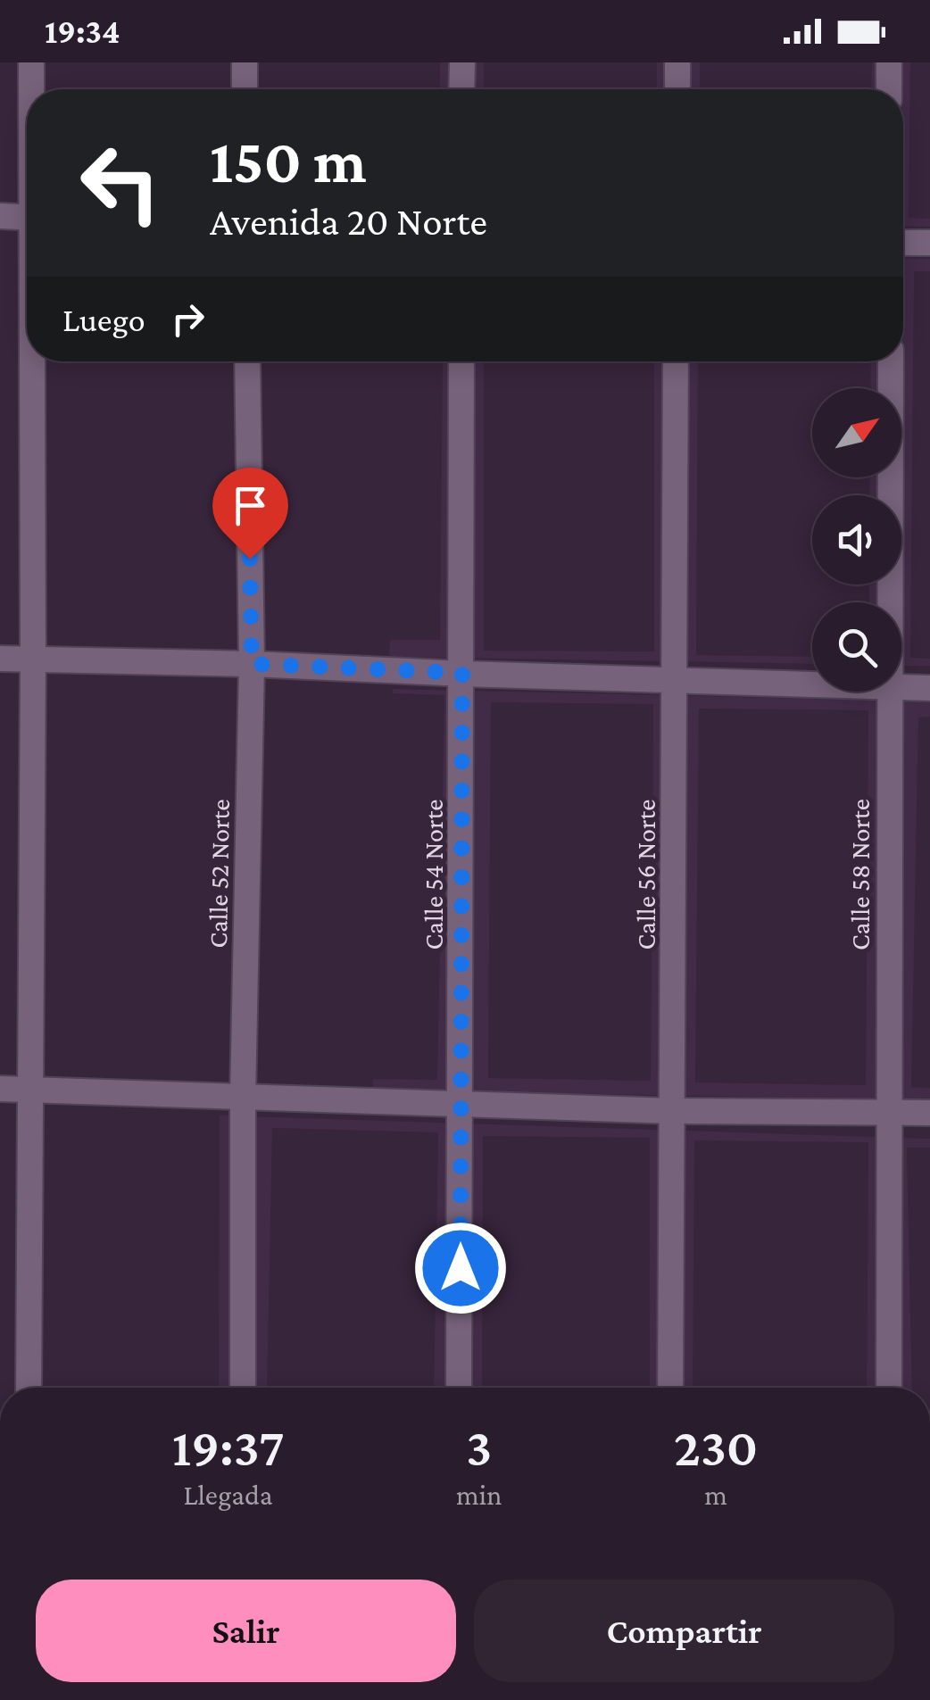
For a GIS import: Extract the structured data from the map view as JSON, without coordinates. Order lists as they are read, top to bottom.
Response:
{
  "streets": {
    "street": [
      "Calle 52 Norte",
      "Calle 54 Norte",
      "Calle 56 Norte",
      "Calle 58 Norte"
    ]
  },
  "north": "top right",
  "page": {
    "status": "19:34",
    "turn": ["150 m", "Avenida 20 Norte"],
    "then": "Luego",
    "eta": [
      "19:37",
      "Llegada",
      "3",
      "min",
      "230",
      "m"
    ],
    "buttons": ["Salir", "Compartir"]
  }
}
